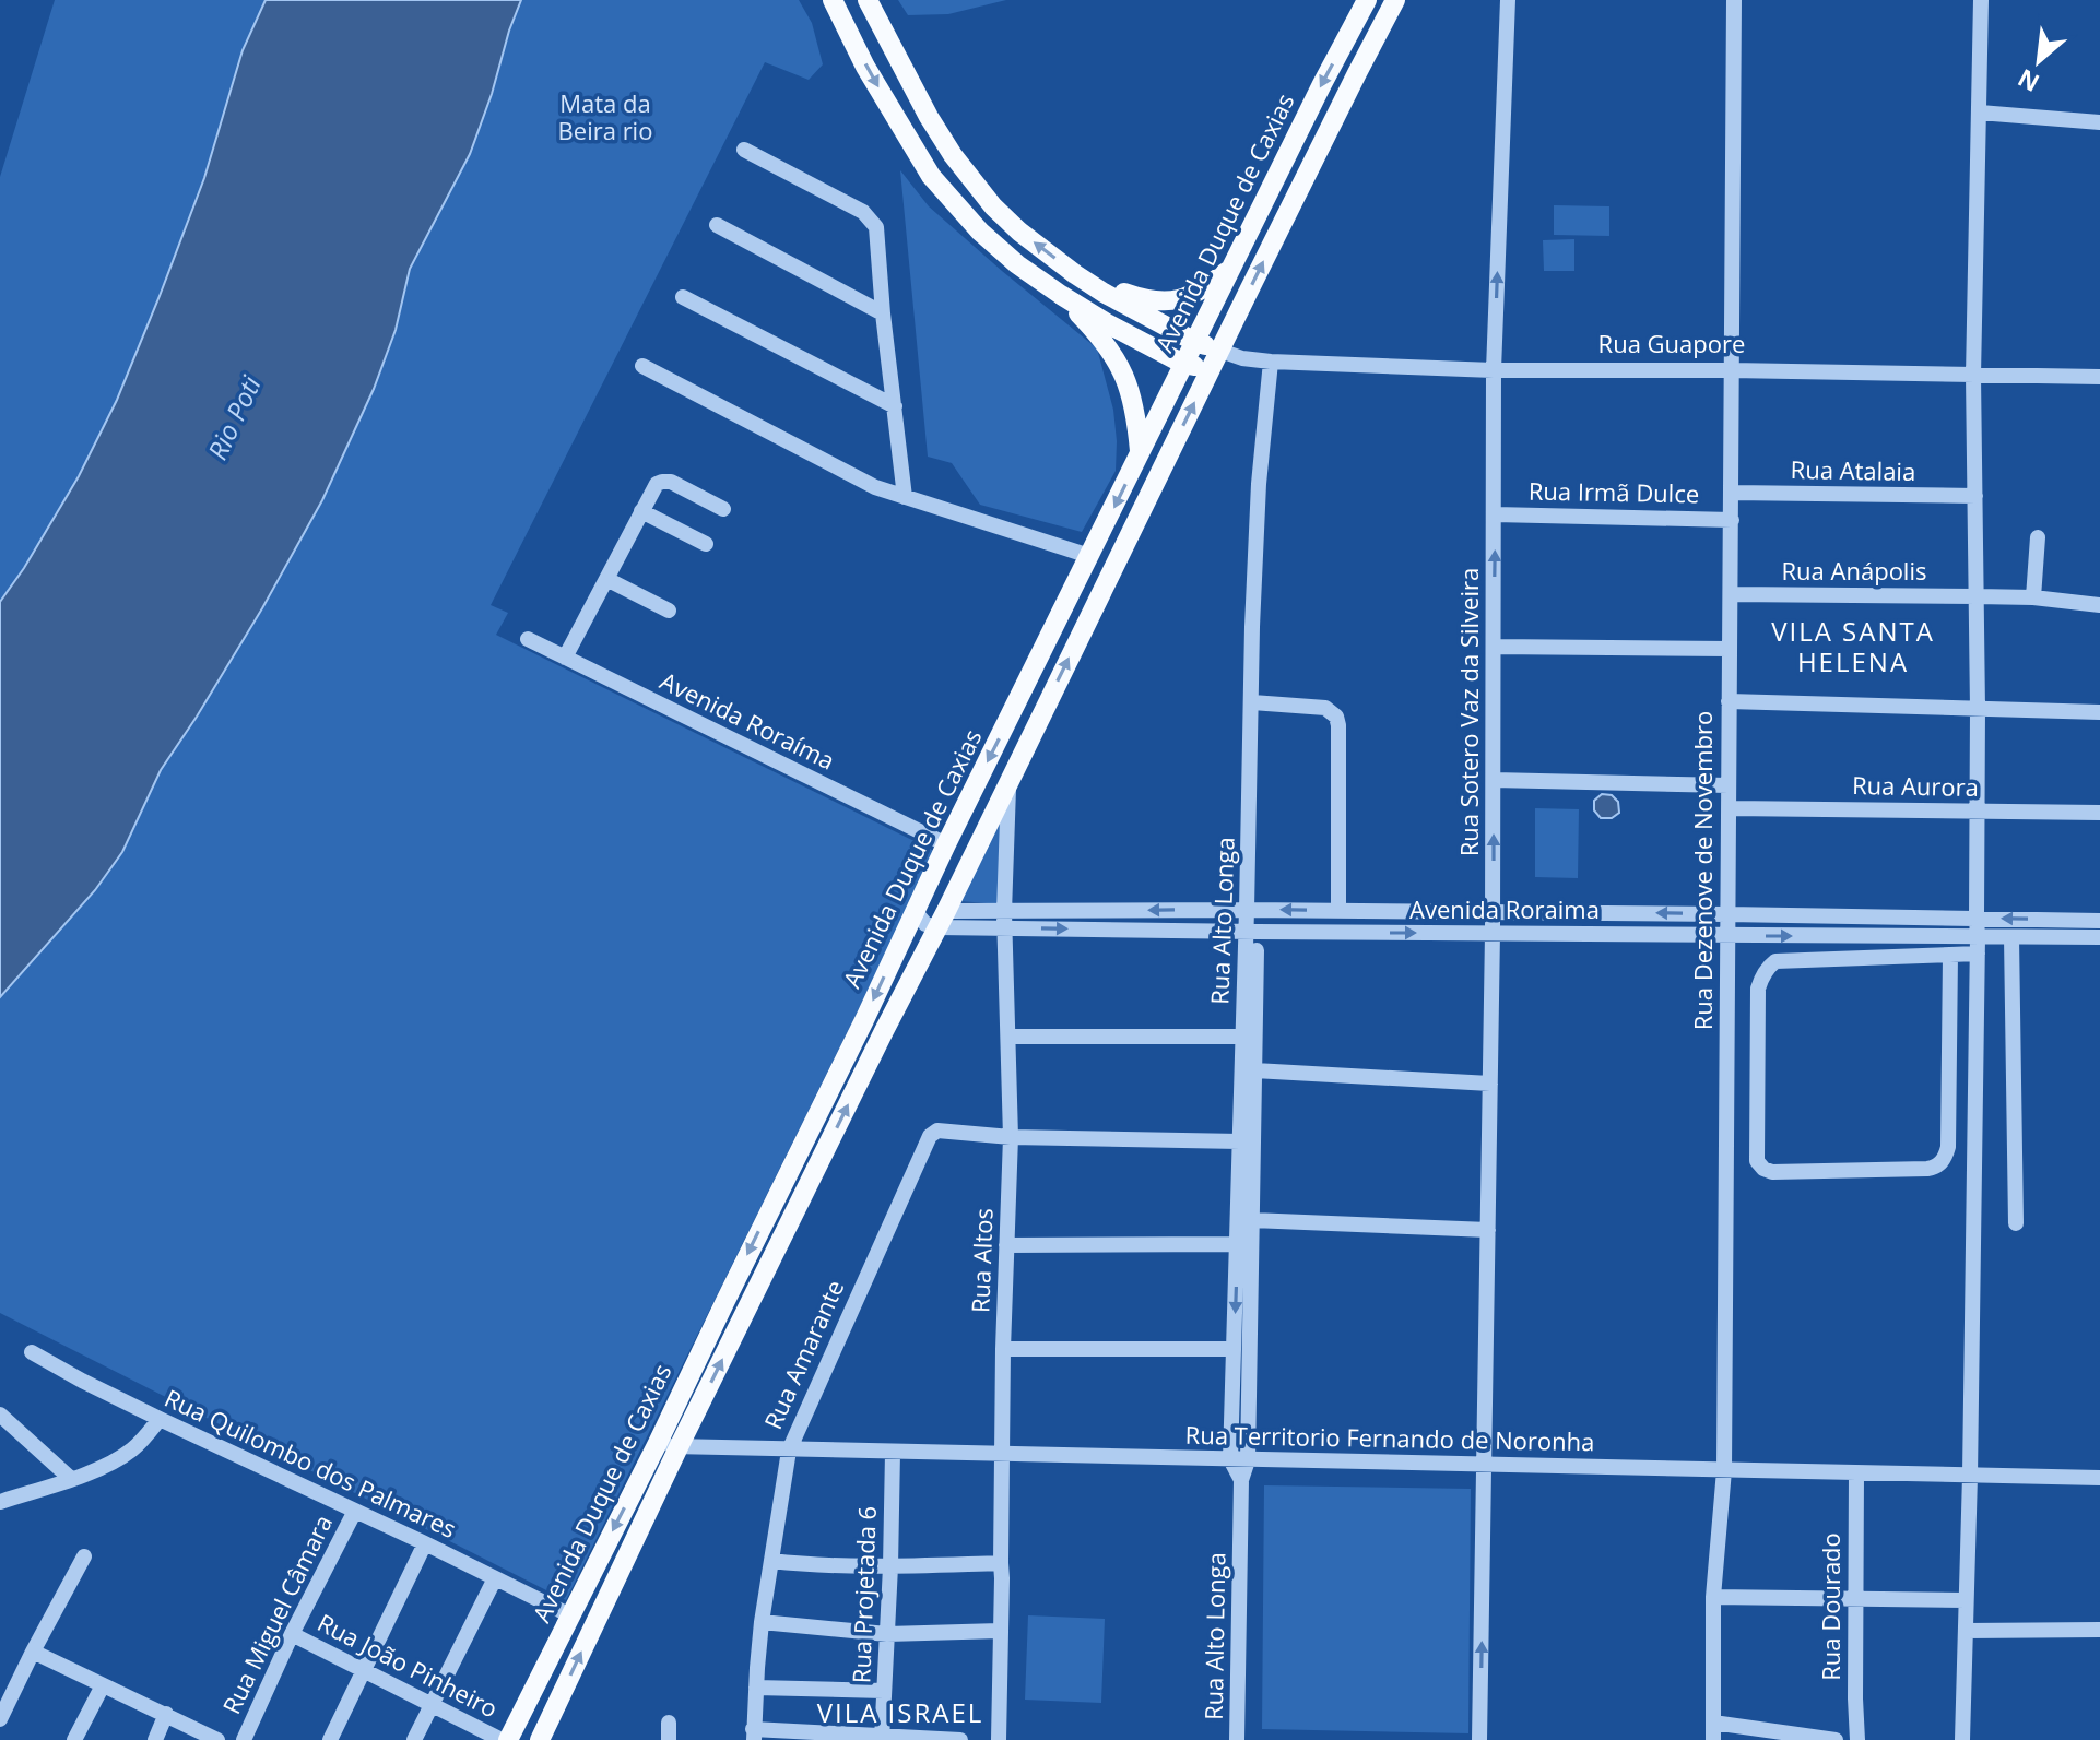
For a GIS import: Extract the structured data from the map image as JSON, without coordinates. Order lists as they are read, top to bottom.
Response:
{
  "streets": {
    "main road": ["Avenida Duque de Caxias", "Rua Guapore"],
    "street": [
      "Rua Atalaia",
      "Rua Irmã Dulce",
      "Rua Anápolis",
      "Rua Sotero Vaz da Silveira",
      "Avenida Roraíma",
      "Rua Aurora",
      "Rua Dezenove de Novembro",
      "Avenida Roraima",
      "Rua Alto Longa",
      "Rua Altos",
      "Rua Amarante",
      "Rua Territorio Fernando de Noronha",
      "Rua Quilombo dos Palmares",
      "Rua Projetada 6",
      "Rua Dourado",
      "Rua Miguel Câmara",
      "Rua João Pinheiro"
    ]
  },
  "crossings": [
    ["Avenida Duque de Caxias", "Rua Guapore"],
    ["Avenida Duque de Caxias", "Avenida Roraíma"],
    ["Avenida Duque de Caxias", "Avenida Roraima"],
    ["Avenida Duque de Caxias", "Rua Altos"],
    ["Avenida Duque de Caxias", "Rua Territorio Fernando de Noronha"],
    ["Avenida Duque de Caxias", "Rua Quilombo dos Palmares"],
    ["Rua Guapore", "Rua Sotero Vaz da Silveira"],
    ["Rua Guapore", "Rua Dezenove de Novembro"],
    ["Rua Guapore", "Rua Alto Longa"],
    ["Rua Atalaia", "Rua Dezenove de Novembro"],
    ["Rua Irmã Dulce", "Rua Sotero Vaz da Silveira"],
    ["Rua Irmã Dulce", "Rua Dezenove de Novembro"],
    ["Rua Anápolis", "Rua Dezenove de Novembro"],
    ["Rua Sotero Vaz da Silveira", "Avenida Roraima"],
    ["Rua Sotero Vaz da Silveira", "Rua Territorio Fernando de Noronha"],
    ["Rua Aurora", "Rua Dezenove de Novembro"],
    ["Rua Dezenove de Novembro", "Avenida Roraima"],
    ["Rua Dezenove de Novembro", "Rua Territorio Fernando de Noronha"],
    ["Avenida Roraima", "Rua Alto Longa"],
    ["Avenida Roraima", "Rua Altos"],
    ["Rua Alto Longa", "Rua Territorio Fernando de Noronha"],
    ["Rua Altos", "Rua Amarante"],
    ["Rua Altos", "Rua Territorio Fernando de Noronha"],
    ["Rua Amarante", "Rua Territorio Fernando de Noronha"],
    ["Rua Territorio Fernando de Noronha", "Rua Projetada 6"],
    ["Rua Territorio Fernando de Noronha", "Rua Dourado"],
    ["Rua Quilombo dos Palmares", "Rua Miguel Câmara"],
    ["Rua Miguel Câmara", "Rua João Pinheiro"]
  ],
  "one_way": ["Rua Sotero Vaz da Silveira"],
  "districts": ["VILA SANTA HELENA", "VILA ISRAEL"],
  "water": ["Rio Poti"],
  "parks": ["Mata da Beira rio"],
  "north": "bottom left"
}
